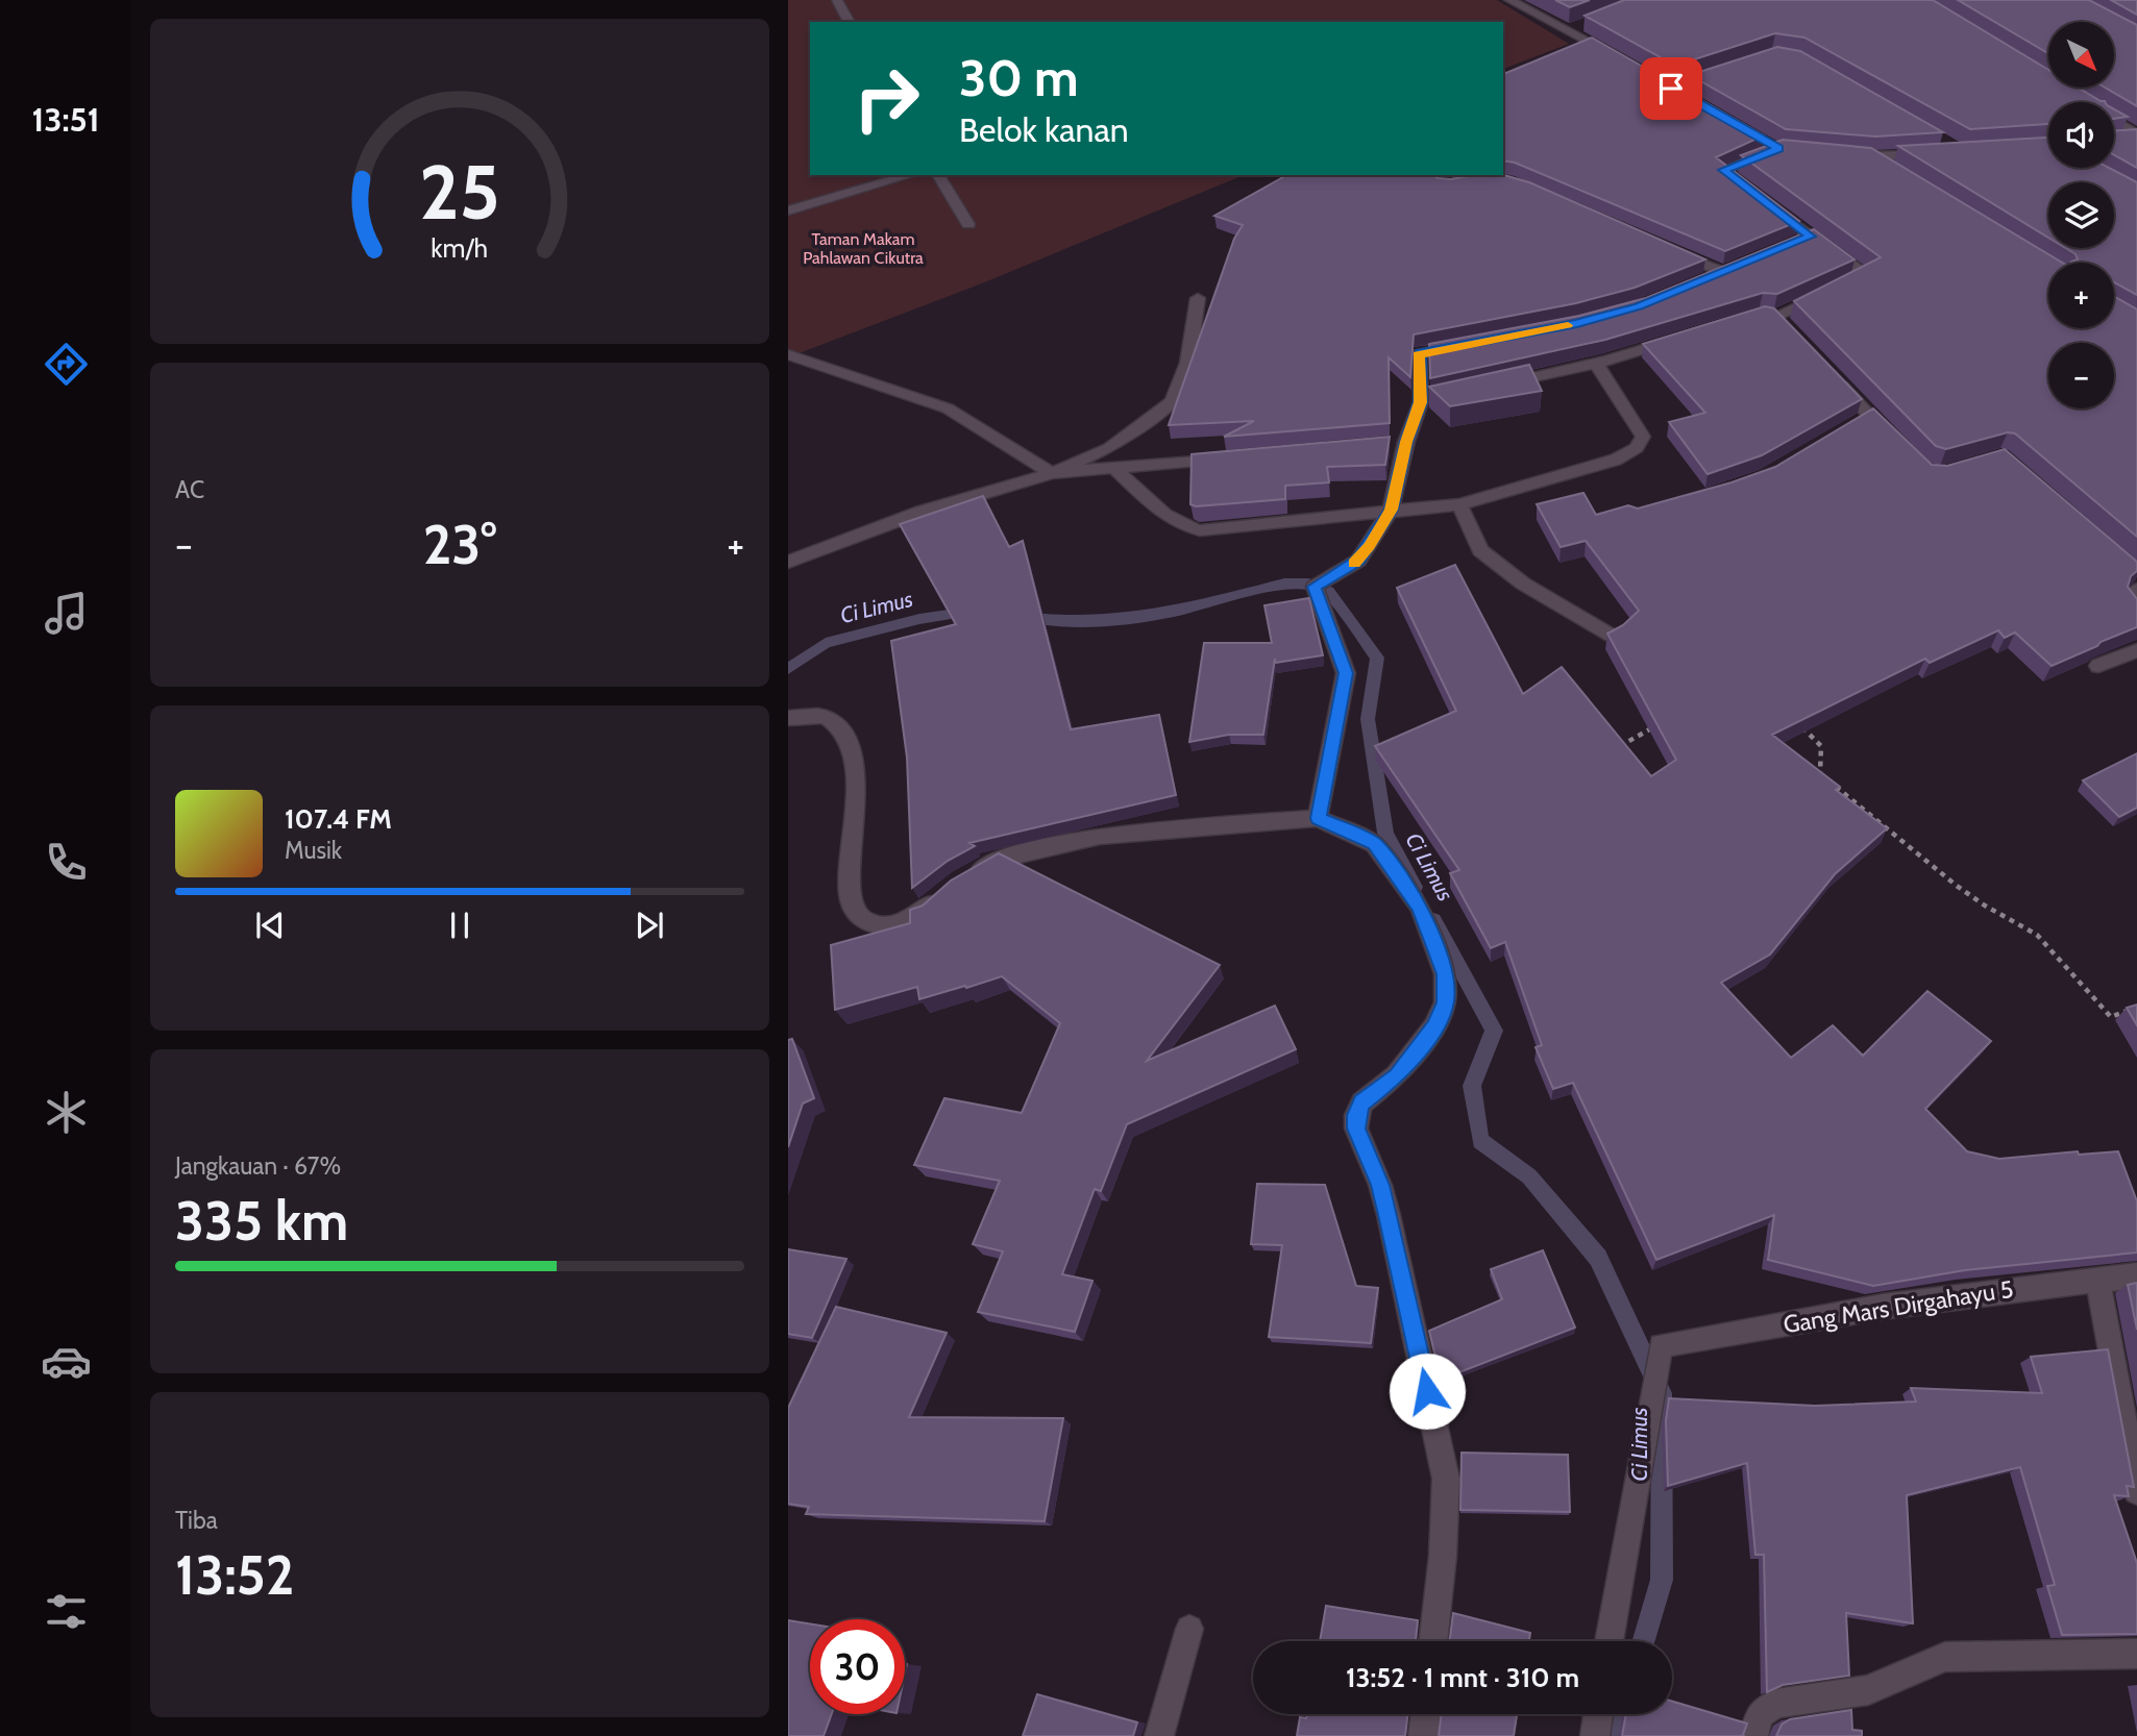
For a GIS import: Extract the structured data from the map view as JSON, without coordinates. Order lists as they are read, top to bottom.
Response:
{
  "streets": {
    "street": ["Gang Mars Dirgahayu 5"]
  },
  "water": ["Ci Limus"],
  "parks": ["Taman Makam Pahlawan Cikutra"],
  "north": "bottom right",
  "page": {
    "tabs": "13:51",
    "map_buttons": ["+", "−"],
    "turn": ["30 m", "Belok kanan"],
    "tile": [
      "AC",
      ["Jangkauan · 67%", "335 km"],
      ["Tiba", "13:52"]
    ],
    "heat": ["−", "23°", "+"],
    "song": ["107.4 FM", "Musik"],
    "limit": "30",
    "trip": "13:52 · 1 mnt · 310 m",
    "gauge": ["25", "km/h"]
  }
}
